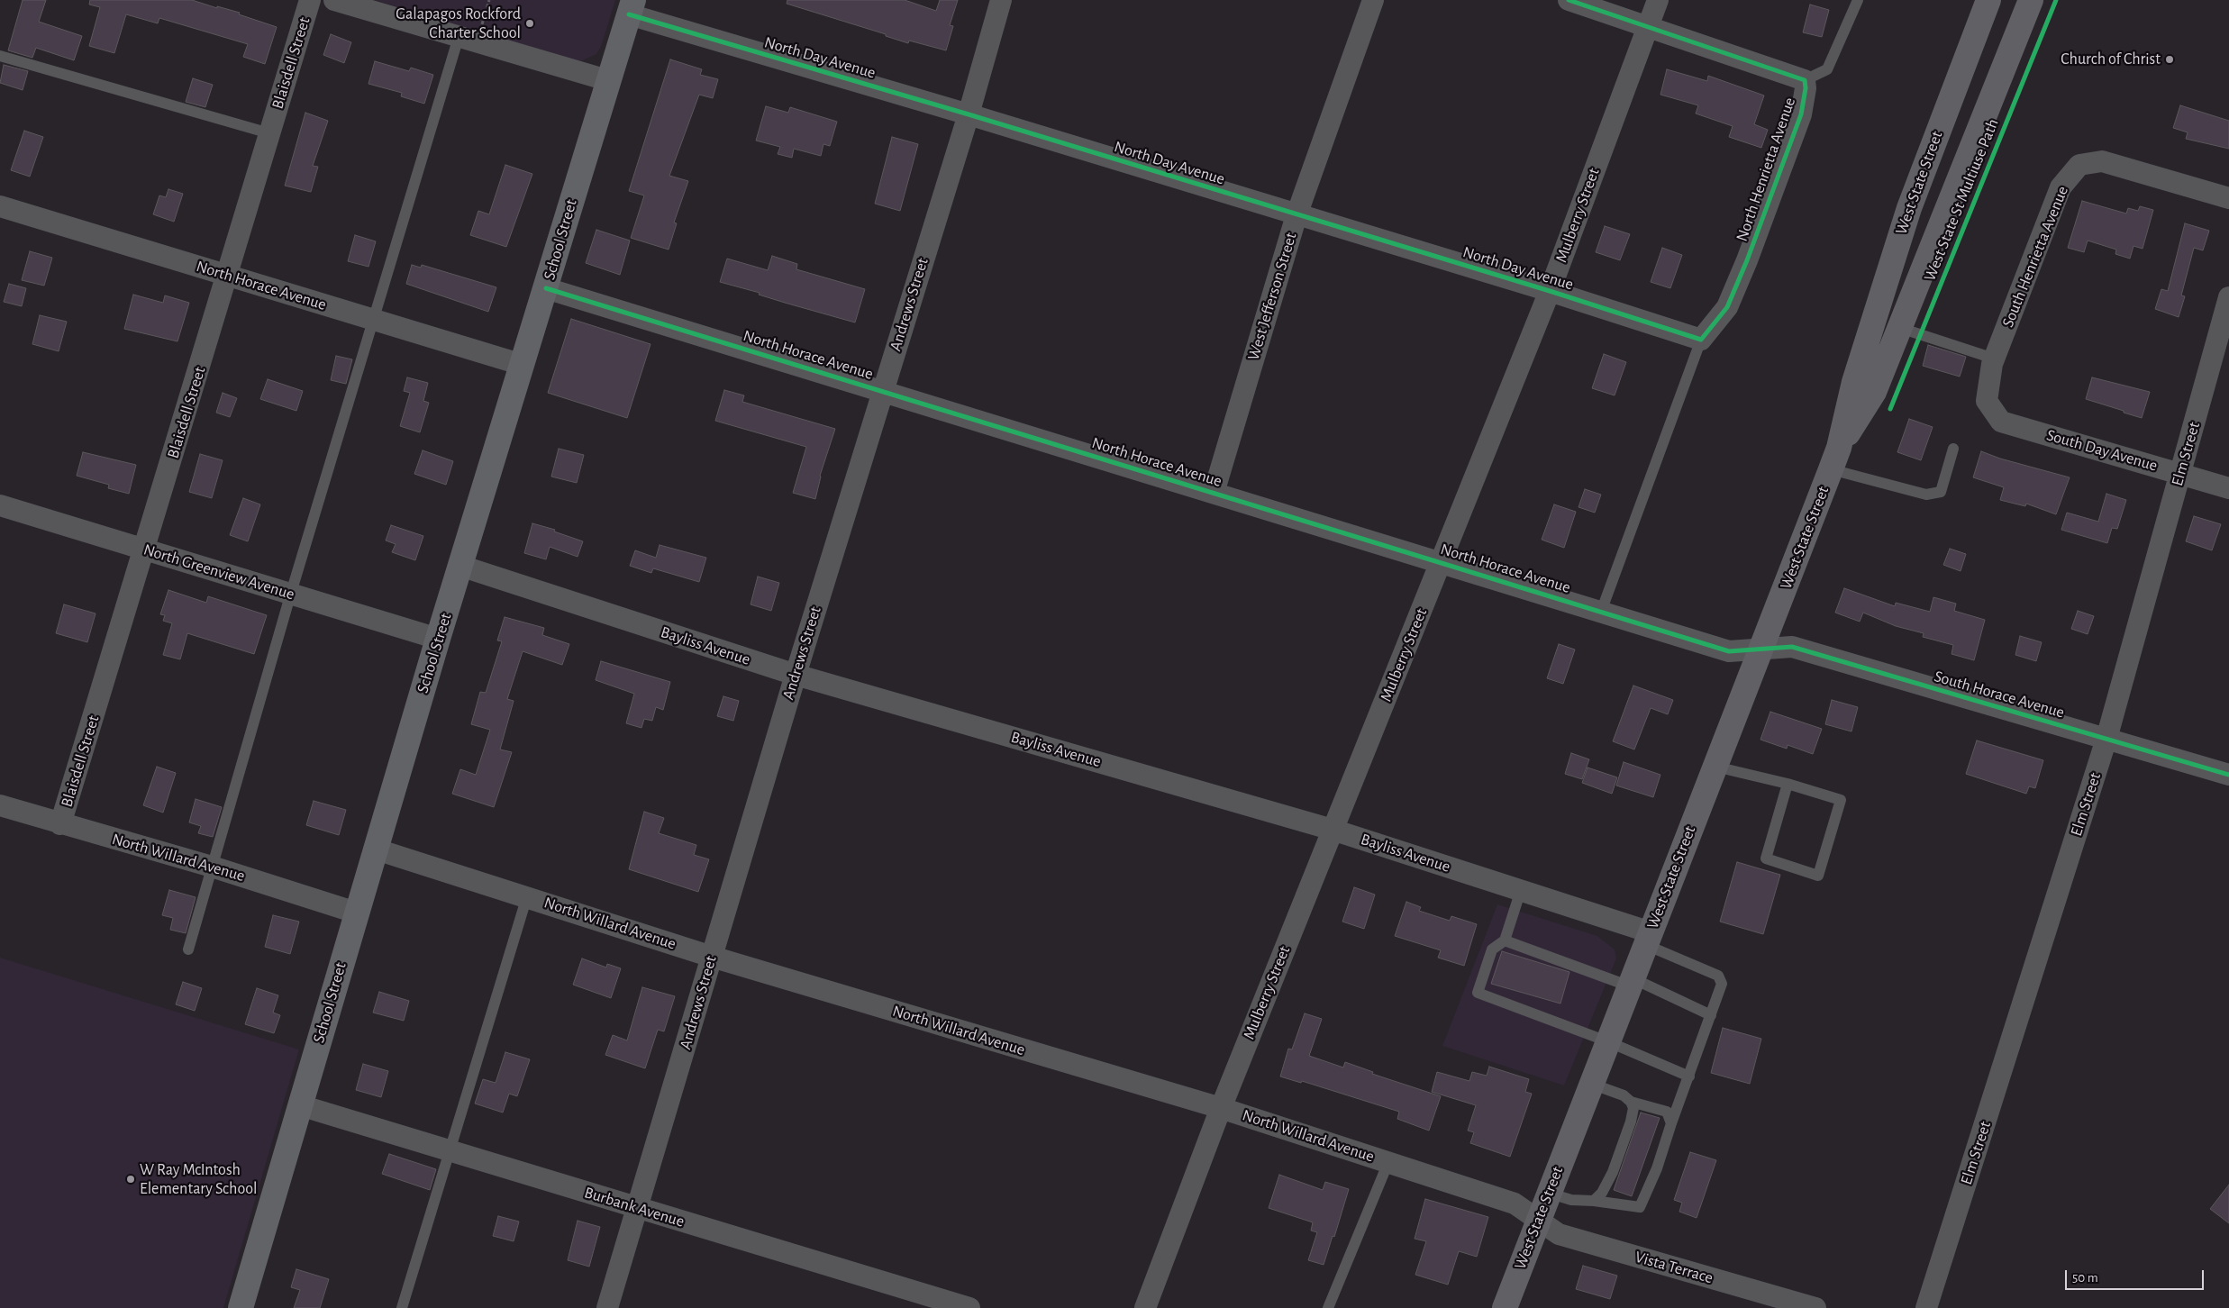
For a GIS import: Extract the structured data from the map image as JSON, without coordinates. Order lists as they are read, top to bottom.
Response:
{
  "streets": {
    "main road": ["West State Street", "School Street"],
    "street": [
      "North Day Avenue",
      "Blaisdell Street",
      "North Henrietta Avenue",
      "Mulberry Street",
      "South Henrietta Avenue",
      "North Horace Avenue",
      "West Jefferson Street",
      "Andrews Street",
      "South Day Avenue",
      "Elm Street",
      "North Greenview Avenue",
      "Bayliss Avenue",
      "South Horace Avenue",
      "North Willard Avenue",
      "Burbank Avenue",
      "Vista Terrace"
    ],
    "cycle path": ["West State St Multiuse Path"]
  },
  "crossings": [
    ["North Day Avenue", "North Henrietta Avenue"],
    ["North Day Avenue", "Mulberry Street"],
    ["North Day Avenue", "School Street"],
    ["North Day Avenue", "West Jefferson Street"],
    ["North Day Avenue", "Andrews Street"],
    ["Blaisdell Street", "North Horace Avenue"],
    ["Blaisdell Street", "North Greenview Avenue"],
    ["Blaisdell Street", "North Willard Avenue"],
    ["North Henrietta Avenue", "Mulberry Street"],
    ["West State Street", "North Horace Avenue"],
    ["West State Street", "Bayliss Avenue"],
    ["West State Street", "South Horace Avenue"],
    ["West State Street", "North Willard Avenue"],
    ["West State Street", "Vista Terrace"],
    ["Mulberry Street", "North Horace Avenue"],
    ["Mulberry Street", "Bayliss Avenue"],
    ["Mulberry Street", "North Willard Avenue"],
    ["School Street", "North Horace Avenue"],
    ["School Street", "North Greenview Avenue"],
    ["School Street", "Bayliss Avenue"],
    ["School Street", "North Willard Avenue"],
    ["School Street", "Burbank Avenue"],
    ["South Henrietta Avenue", "South Day Avenue"],
    ["North Horace Avenue", "West Jefferson Street"],
    ["North Horace Avenue", "Andrews Street"],
    ["North Horace Avenue", "South Horace Avenue"],
    ["Andrews Street", "Bayliss Avenue"],
    ["Andrews Street", "North Willard Avenue"],
    ["Andrews Street", "Burbank Avenue"],
    ["South Day Avenue", "Elm Street"],
    ["Elm Street", "South Horace Avenue"],
    ["North Willard Avenue", "Vista Terrace"]
  ],
  "places": ["Galapagos Rockford Charter School", "Church of Christ", "W Ray McIntosh Elementary School"],
  "scale_bar": "50 m"
}
